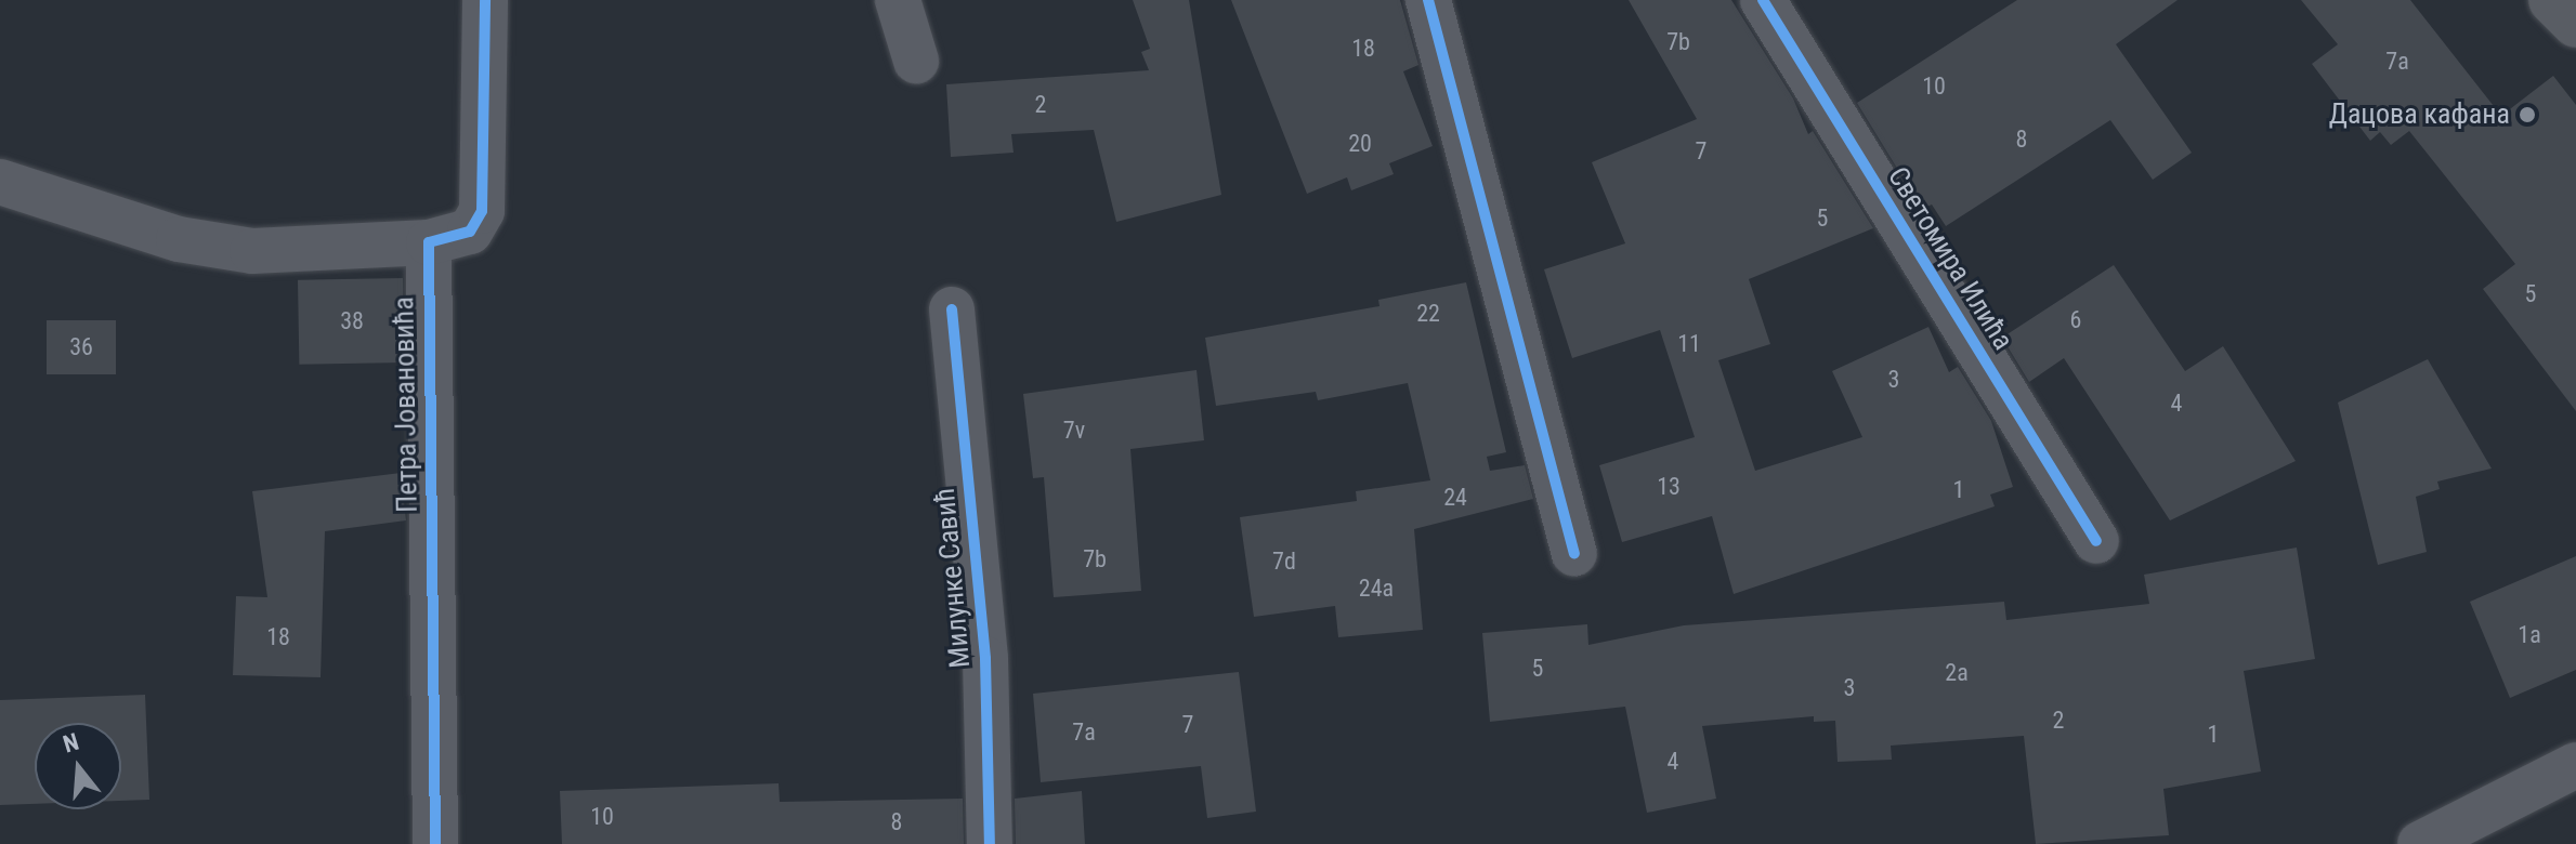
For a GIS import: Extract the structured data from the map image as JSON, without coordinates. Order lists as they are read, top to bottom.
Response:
{
  "streets": {
    "street": ["Светомира Илића", "Петра Јовановића", "Милунке Савић"]
  },
  "places": ["Дацова кафана"],
  "house_numbers": [
    "7b",
    "18",
    "7a",
    "10",
    "2",
    "8",
    "20",
    "7",
    "5",
    "5",
    "22",
    "6",
    "38",
    "11",
    "36",
    "3",
    "4",
    "7v",
    "13",
    "1",
    "24",
    "7b",
    "7d",
    "24a",
    "1a",
    "18",
    "5",
    "2a",
    "3",
    "2",
    "7",
    "7a",
    "1",
    "4",
    "10",
    "8"
  ],
  "north": "top"
}
